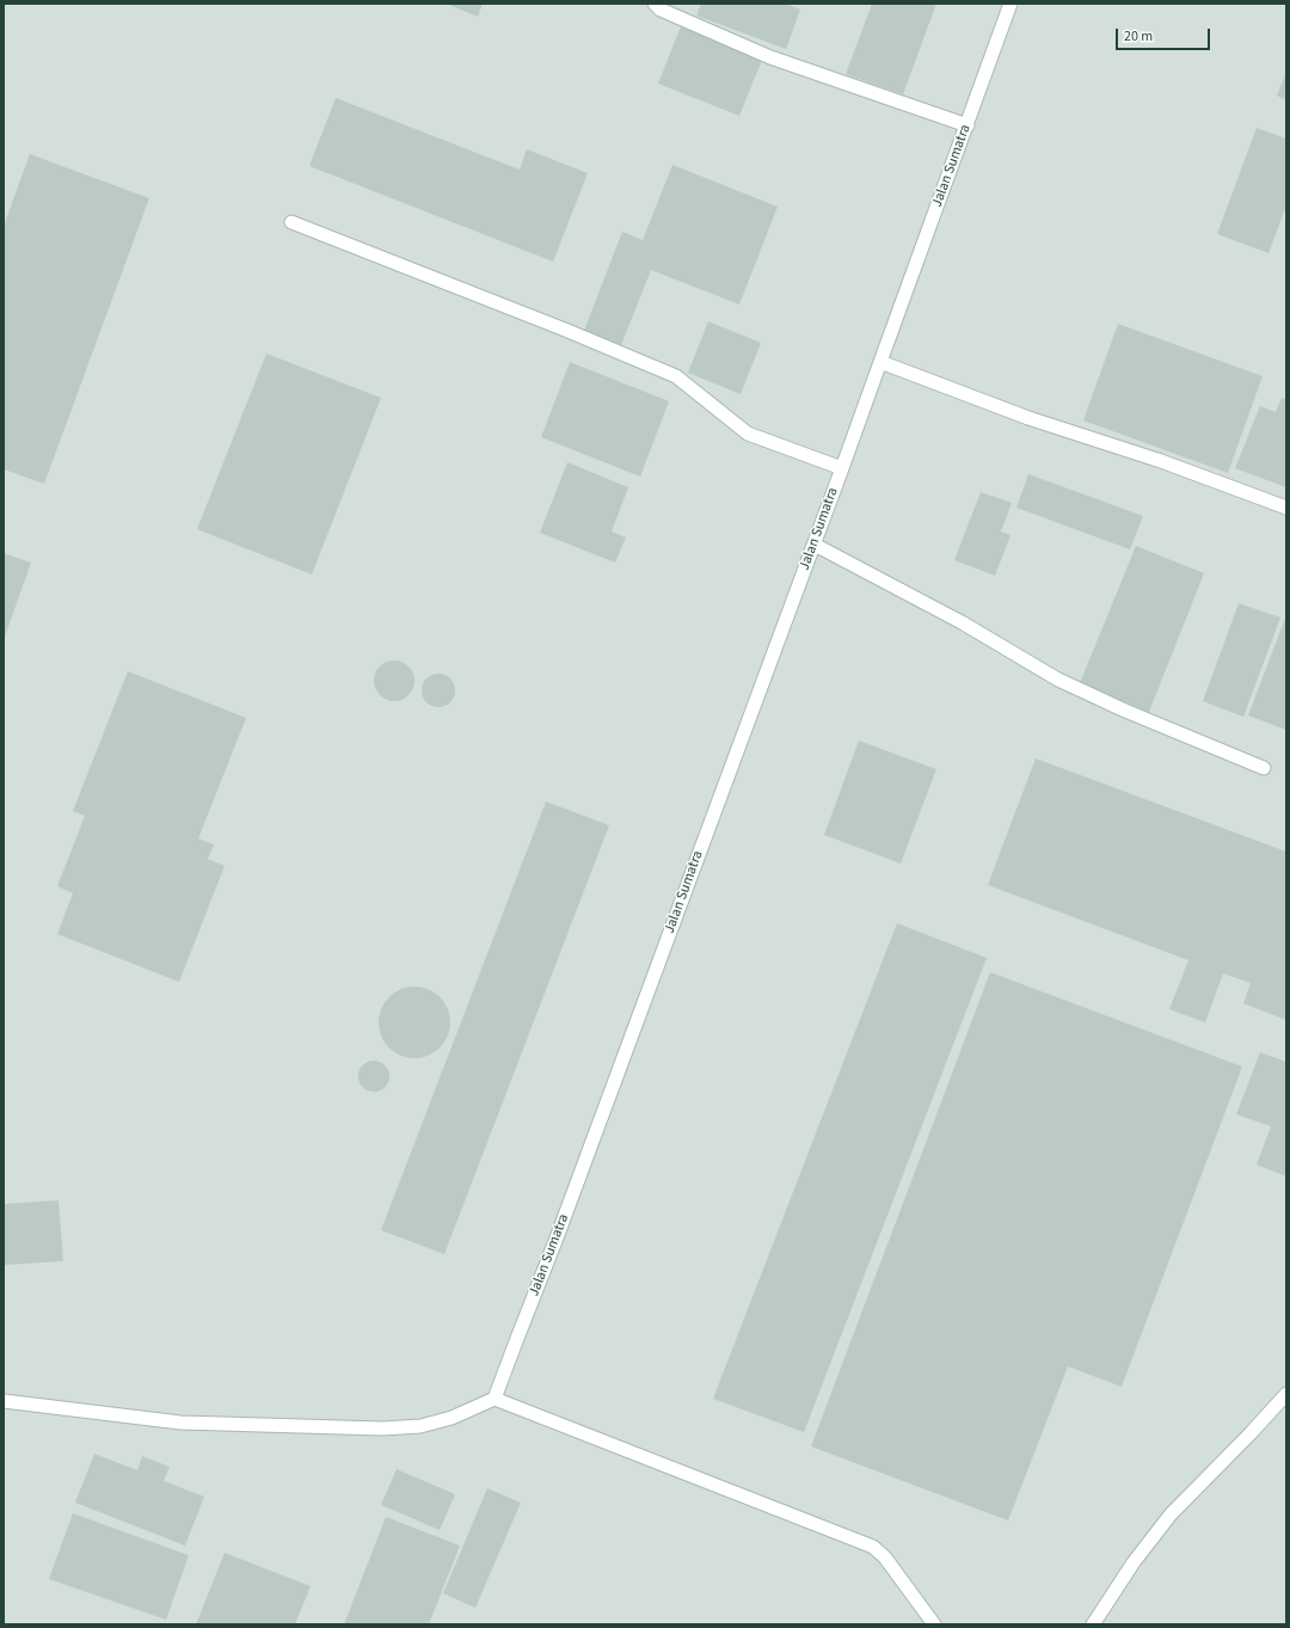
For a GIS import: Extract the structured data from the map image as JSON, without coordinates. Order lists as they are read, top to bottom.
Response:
{
  "streets": {
    "lane": ["Jalan Sumatra"]
  },
  "scale_bar": "20 m"
}
